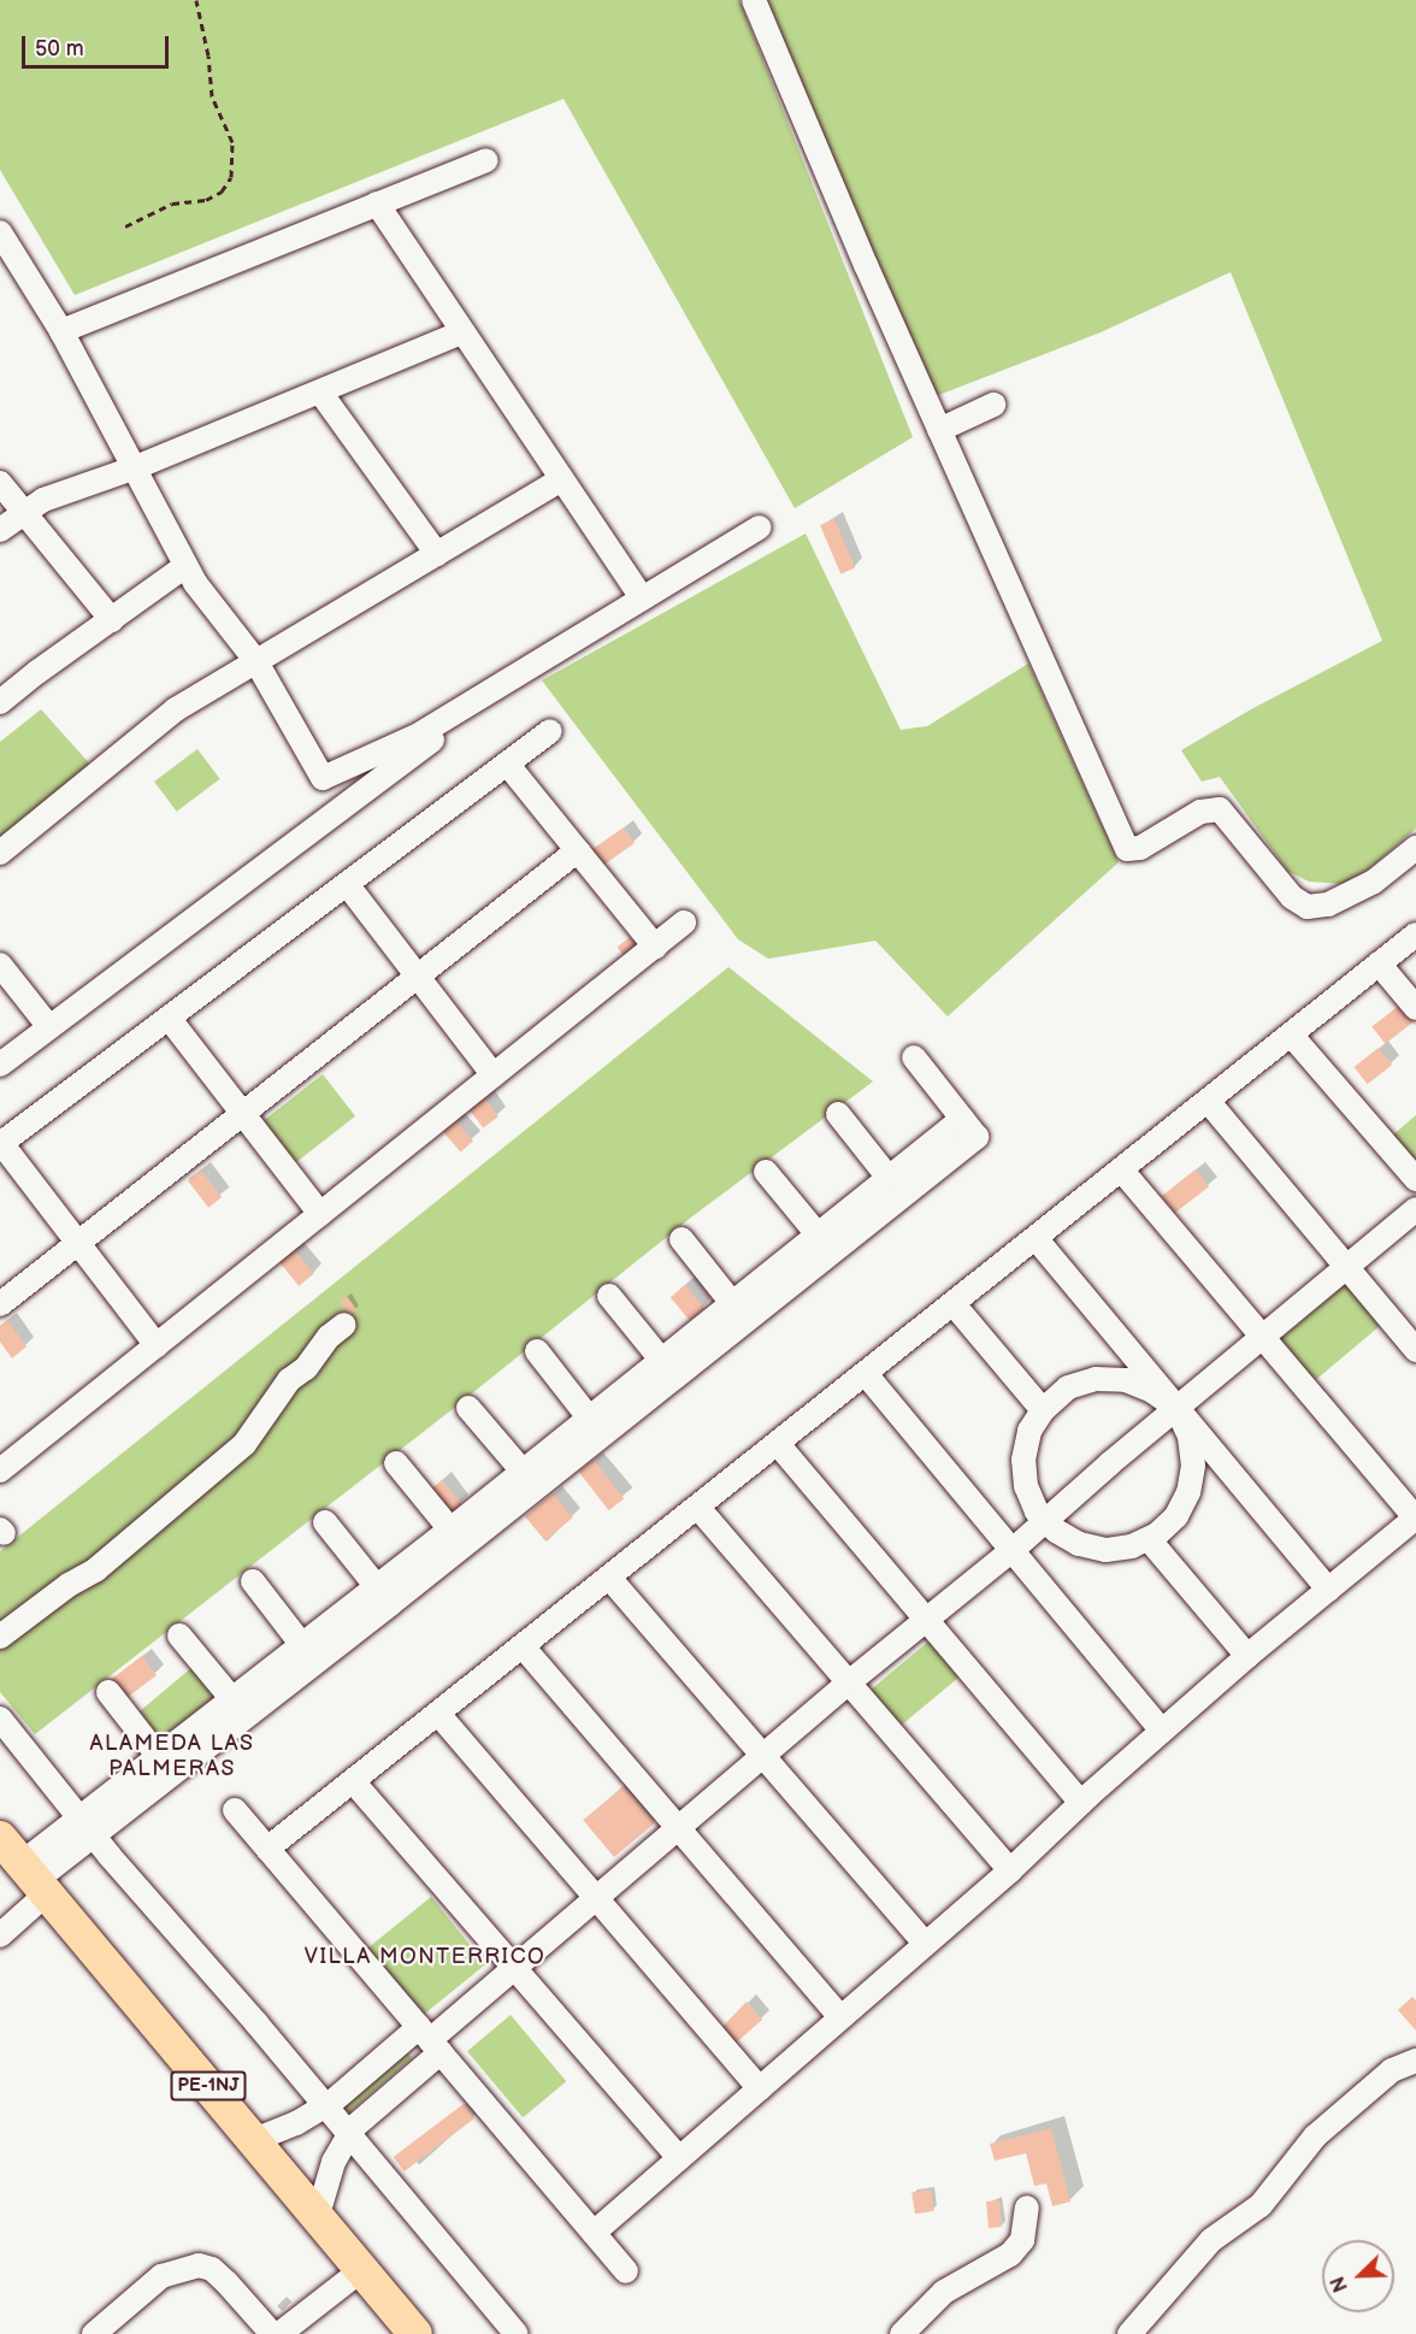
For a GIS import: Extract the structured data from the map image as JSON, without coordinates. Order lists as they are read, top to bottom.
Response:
{
  "streets": {
    "highway": ["PE-1NJ"]
  },
  "districts": ["ALAMEDA LAS PALMERAS", "VILLA MONTERRICO"],
  "scale_bar": "50 m",
  "north": "bottom left"
}
